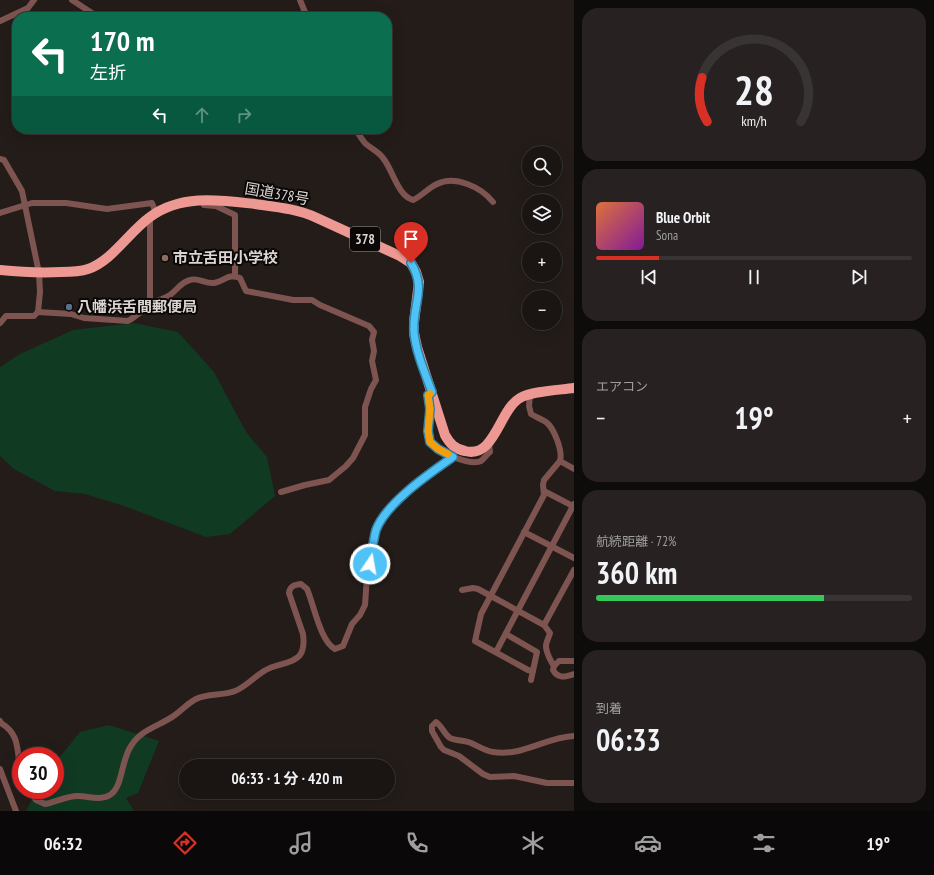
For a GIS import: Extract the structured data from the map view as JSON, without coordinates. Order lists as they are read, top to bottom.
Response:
{
  "streets": {
    "highway": ["国道378号", "378"]
  },
  "places": ["市立舌田小学校", "八幡浜舌間郵便局"],
  "page": {
    "turn": ["170 m", "左折"],
    "map_buttons": ["+", "−"],
    "song": ["Blue Orbit", "Sona"],
    "tile": [
      "エアコン",
      ["航続距離 · 72%", "360 km"],
      ["到着", "06:33"]
    ],
    "heat": ["−", "19°", "+"],
    "limit": "30",
    "trip": "06:33 · 1 分 · 420 m",
    "tabs": ["06:32", "19°"],
    "gauge": ["28", "km/h"]
  }
}
